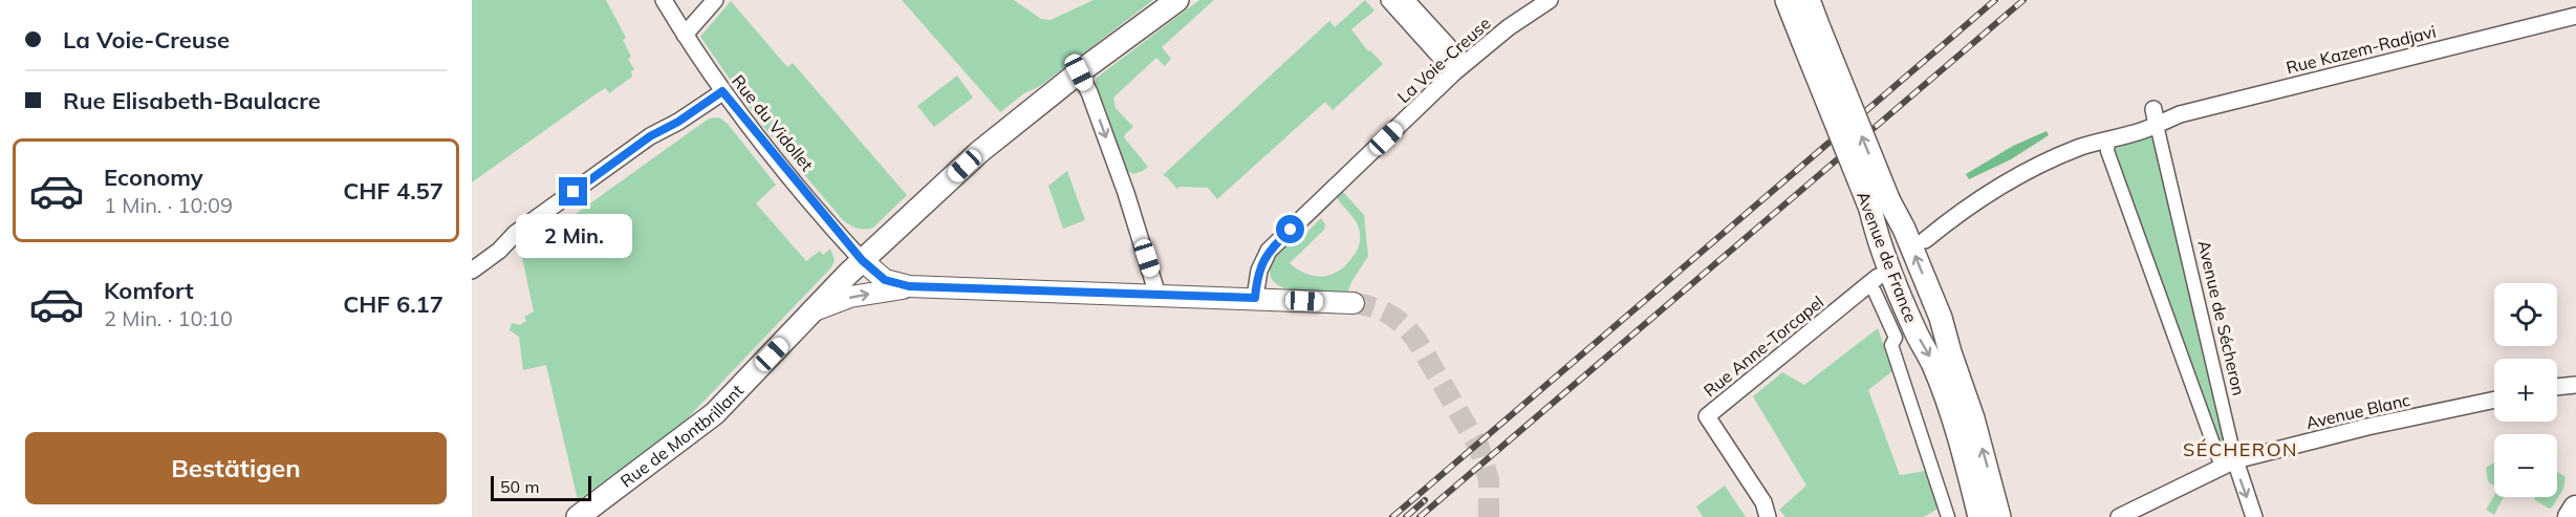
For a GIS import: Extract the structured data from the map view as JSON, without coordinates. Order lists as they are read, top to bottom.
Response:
{
  "streets": {
    "main road": ["Avenue de France", "Rue de Montbrillant"],
    "street": [
      "Rue Kazem-Radjavi",
      "La Voie-Creuse",
      "Rue du Vidollet",
      "Avenue de Sécheron",
      "Rue Anne-Torcapel",
      "Avenue Blanc"
    ]
  },
  "crossings": [
    ["Rue Kazem-Radjavi", "Avenue de Sécheron"],
    ["Rue du Vidollet", "Rue de Montbrillant"],
    ["Avenue de France", "Rue Anne-Torcapel"],
    ["Avenue de Sécheron", "Avenue Blanc"]
  ],
  "districts": ["SÉCHERON"],
  "scale_bar": "50 m",
  "page": {
    "banner": ["La Voie-Creuse", "Rue Elisabeth-Baulacre"],
    "list": [
      {
        "name": "Economy",
        "note": "1 Min. · 10:09",
        "value": "CHF 4.57"
      },
      {
        "name": "Komfort",
        "note": "2 Min. · 10:10",
        "value": "CHF 6.17"
      }
    ],
    "bubble": "2 Min.",
    "map_buttons": ["+", "−"],
    "buttons": "Bestätigen",
    "scale": "50 m"
  }
}
